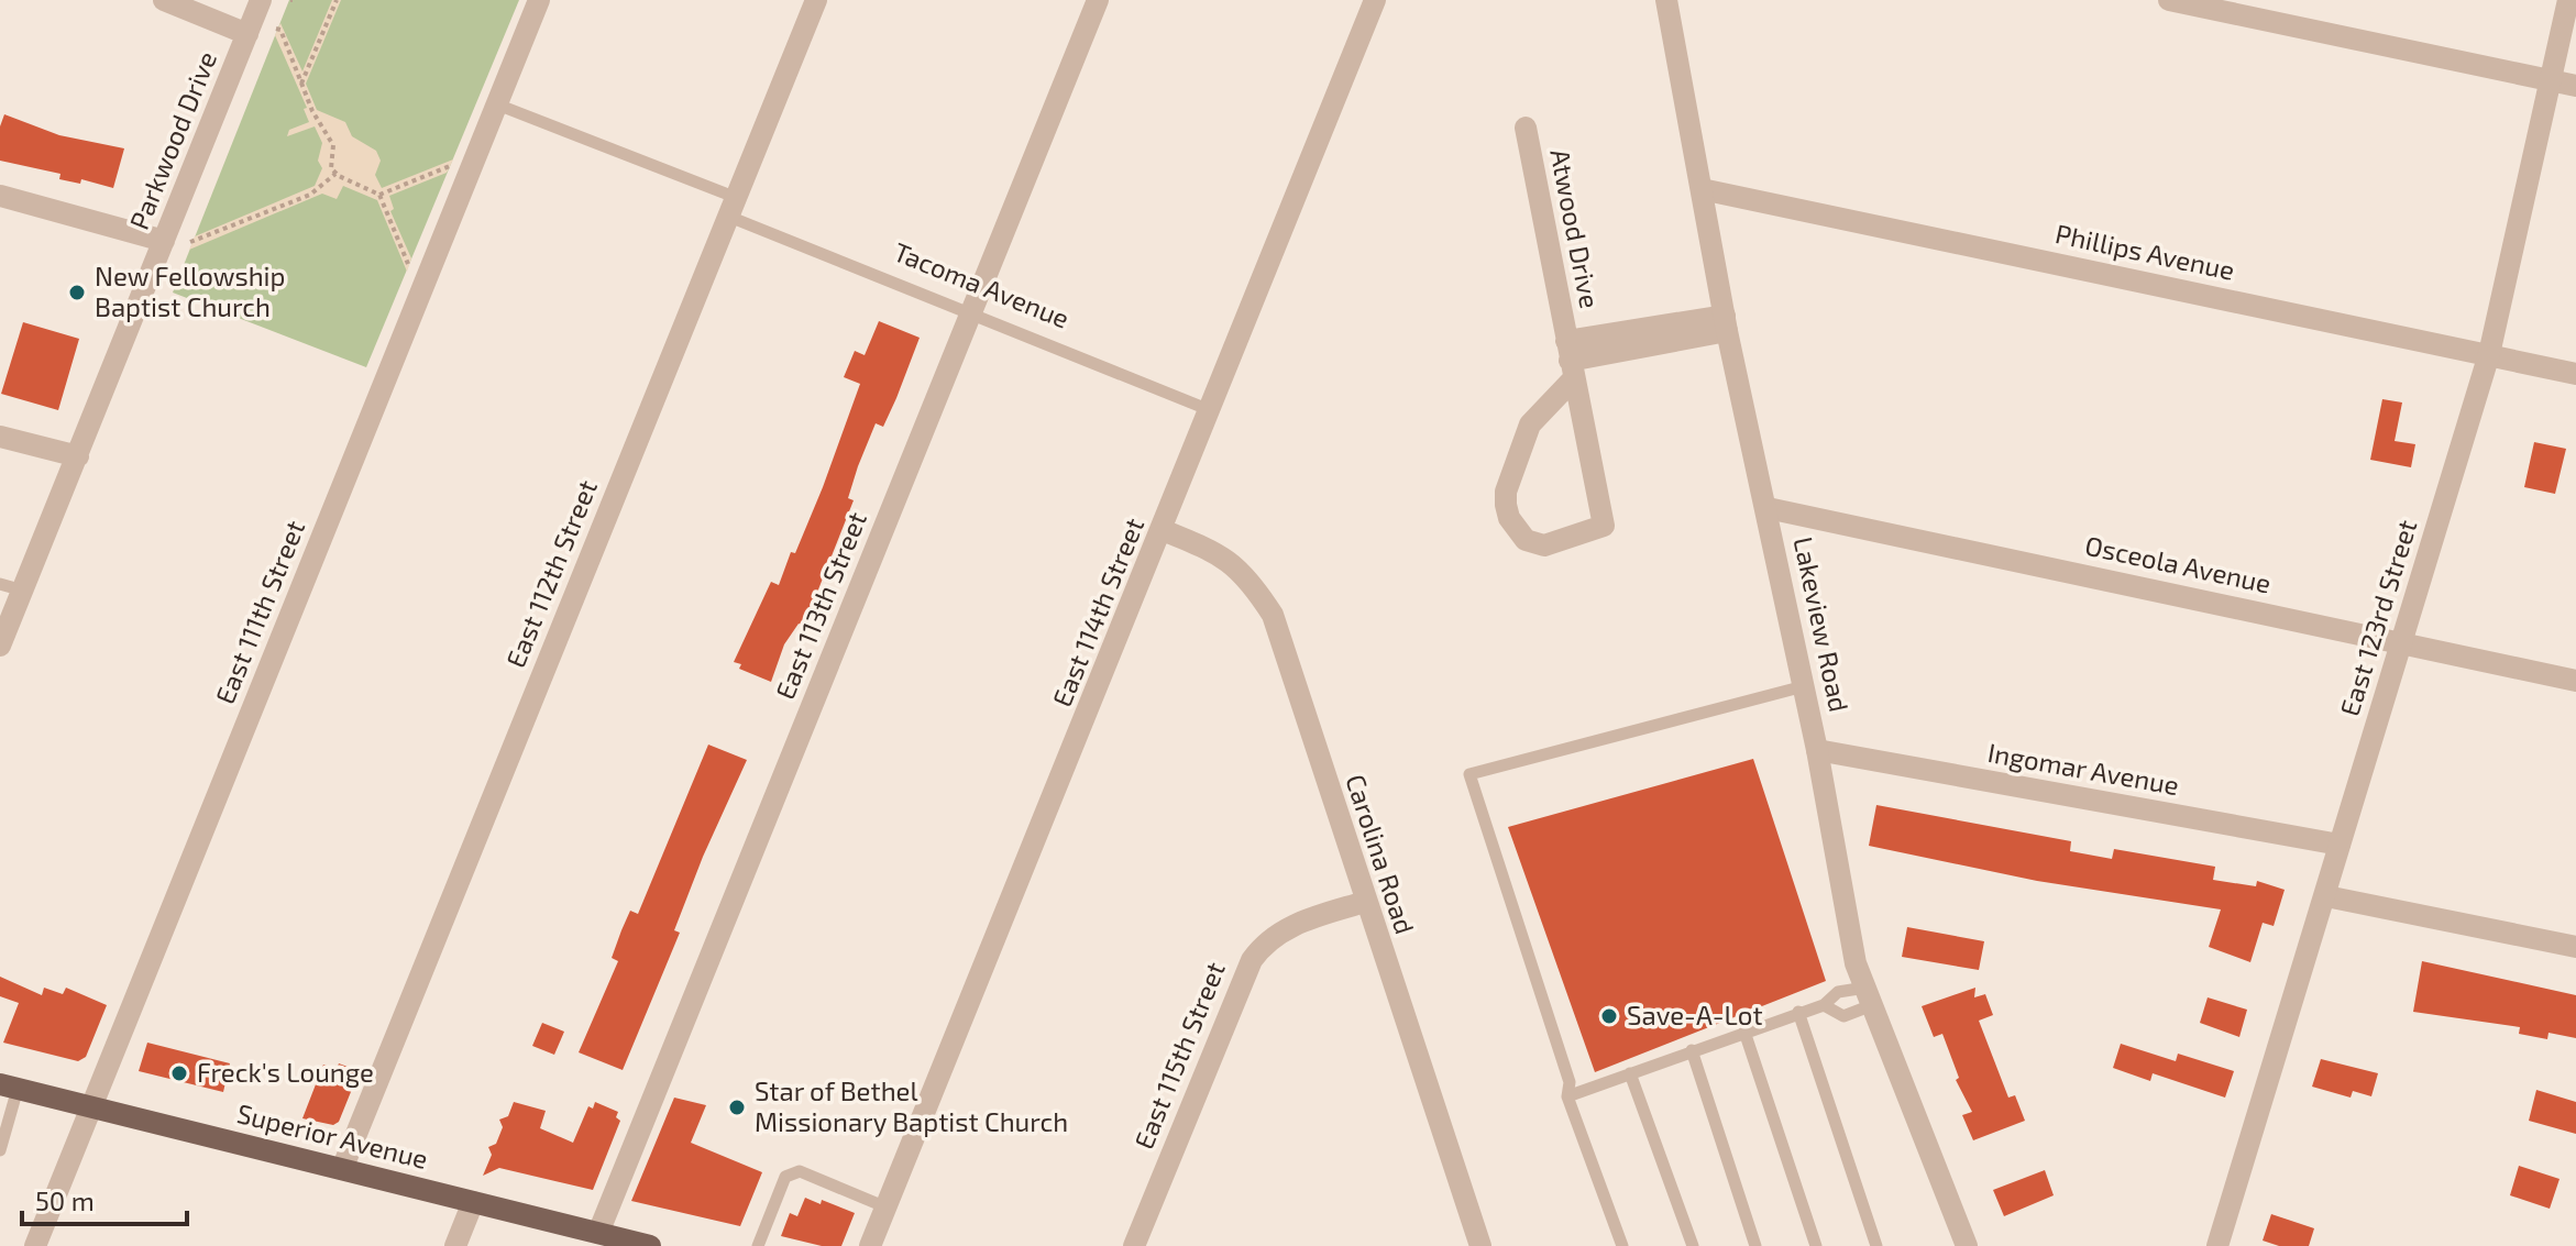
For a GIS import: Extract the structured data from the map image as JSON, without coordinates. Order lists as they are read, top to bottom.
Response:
{
  "streets": {
    "main road": ["Superior Avenue"],
    "street": [
      "Parkwood Drive",
      "Atwood Drive",
      "Phillips Avenue",
      "Osceola Avenue",
      "East 112th Street",
      "East 113th Street",
      "East 111th Street",
      "East 114th Street",
      "East 123rd Street",
      "Lakeview Road",
      "Ingomar Avenue",
      "Carolina Road",
      "East 115th Street"
    ],
    "lane": ["Tacoma Avenue"]
  },
  "crossings": [
    ["Atwood Drive", "Lakeview Road"],
    ["Phillips Avenue", "East 123rd Street"],
    ["Phillips Avenue", "Lakeview Road"],
    ["Tacoma Avenue", "East 112th Street"],
    ["Tacoma Avenue", "East 113th Street"],
    ["Tacoma Avenue", "East 111th Street"],
    ["Tacoma Avenue", "East 114th Street"],
    ["Osceola Avenue", "East 123rd Street"],
    ["Osceola Avenue", "Lakeview Road"],
    ["East 112th Street", "Superior Avenue"],
    ["East 113th Street", "Superior Avenue"],
    ["East 111th Street", "Superior Avenue"],
    ["East 114th Street", "Carolina Road"],
    ["East 123rd Street", "Ingomar Avenue"],
    ["Lakeview Road", "Ingomar Avenue"],
    ["Carolina Road", "East 115th Street"]
  ],
  "places": [
    "New Fellowship Baptist Church",
    "Save-A-Lot",
    "Freck's Lounge",
    "Star of Bethel Missionary Baptist Church"
  ],
  "scale_bar": "50 m"
}
